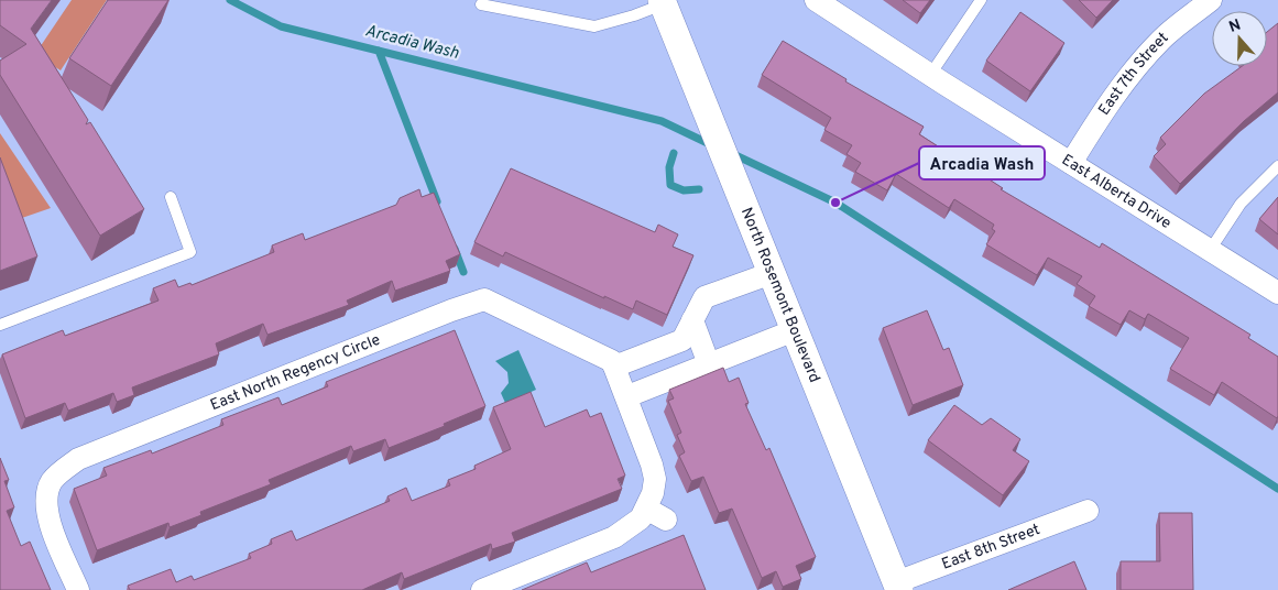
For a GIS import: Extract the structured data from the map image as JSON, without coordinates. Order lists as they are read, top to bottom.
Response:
{
  "streets": {
    "street": [
      "East 7th Street",
      "East Alberta Drive",
      "North Rosemont Boulevard",
      "East North Regency Circle",
      "East 8th Street"
    ]
  },
  "crossings": [
    ["East 7th Street", "East Alberta Drive"],
    ["North Rosemont Boulevard", "East 8th Street"]
  ],
  "water": ["Arcadia Wash"],
  "places": ["Arcadia Wash"],
  "north": "top"
}
